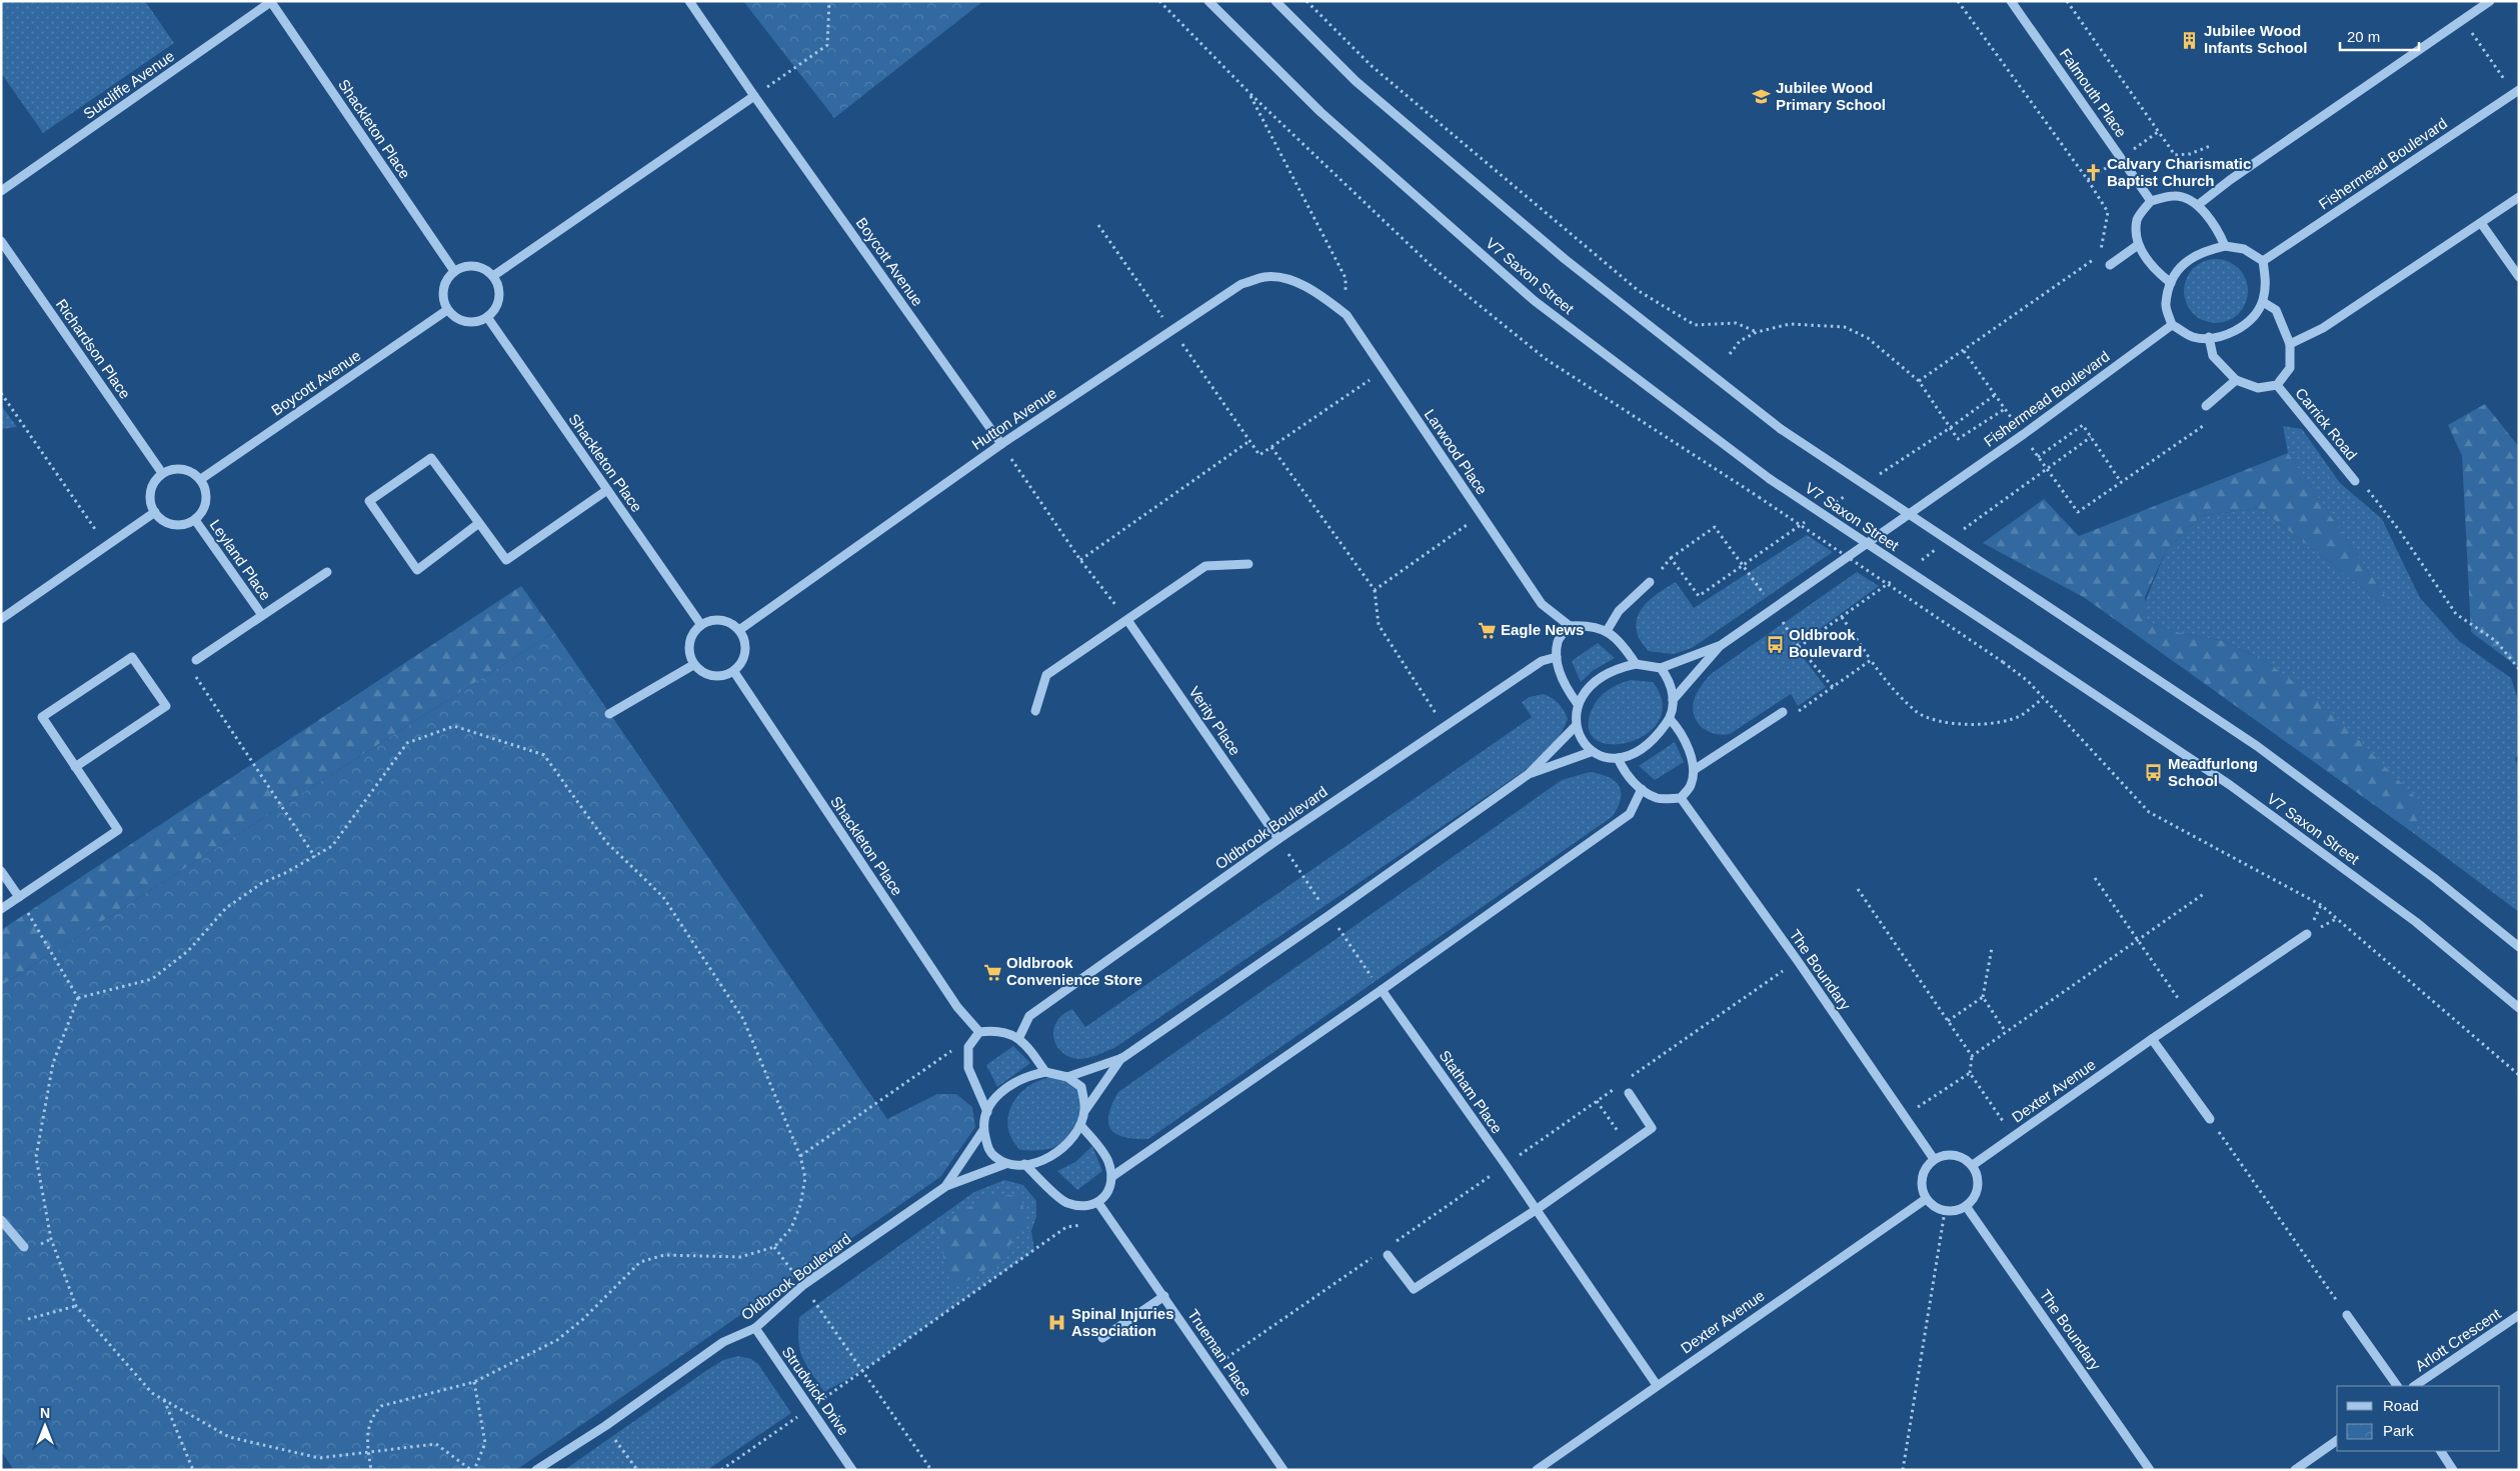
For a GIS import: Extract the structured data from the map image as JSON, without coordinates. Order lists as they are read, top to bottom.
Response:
{
  "streets": {
    "street": [
      "Sutcliffe Avenue",
      "Falmouth Place",
      "Shackleton Place",
      "Fishermead Boulevard",
      "Boycott Avenue",
      "V7 Saxon Street",
      "Richardson Place",
      "Hutton Avenue",
      "Carrick Road",
      "Larwood Place",
      "Leyland Place",
      "Verity Place",
      "Oldbrook Boulevard",
      "The Boundary",
      "Dexter Avenue",
      "Statham Place",
      "Arlott Crescent",
      "Trueman Place",
      "Strudwick Drive"
    ]
  },
  "crossings": [
    ["Sutcliffe Avenue", "Shackleton Place"],
    ["Shackleton Place", "Boycott Avenue"],
    ["Shackleton Place", "Hutton Avenue"],
    ["Boycott Avenue", "Richardson Place"],
    ["Boycott Avenue", "Hutton Avenue"],
    ["Boycott Avenue", "Leyland Place"],
    ["Richardson Place", "Leyland Place"],
    ["Hutton Avenue", "Larwood Place"],
    ["Verity Place", "Oldbrook Boulevard"],
    ["Oldbrook Boulevard", "Strudwick Drive"],
    ["The Boundary", "Dexter Avenue"],
    ["Dexter Avenue", "Statham Place"]
  ],
  "places": {
    "building": ["Jubilee Wood Infants School"],
    "school or university": ["Jubilee Wood Primary School"],
    "church": ["Calvary Charismatic Baptist Church"],
    "supermarket": ["Eagle News", "Oldbrook Convenience Store"],
    "bus stop": ["Oldbrook Boulevard", "Meadfurlong School"],
    "hospital": ["Spinal Injuries Association"]
  },
  "legend": ["Road", "Park"],
  "scale_bar": "20 m",
  "north": "top"
}
